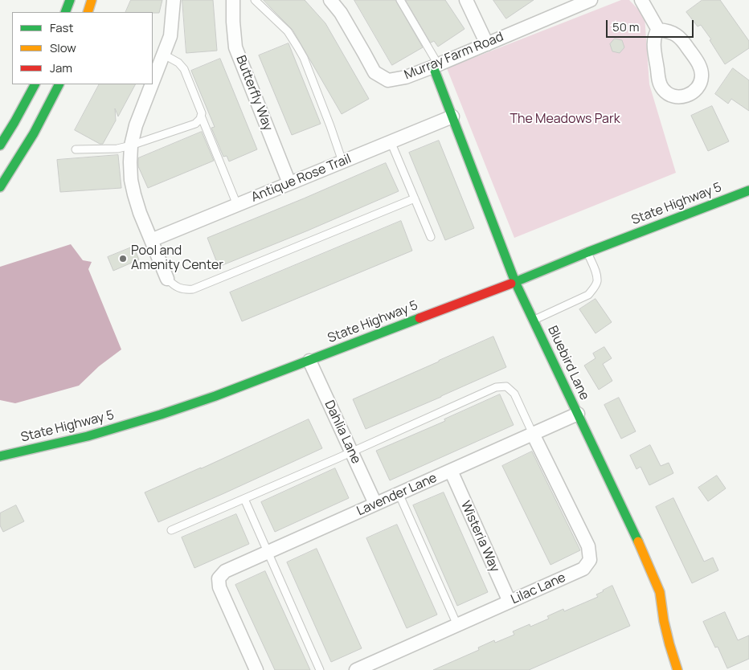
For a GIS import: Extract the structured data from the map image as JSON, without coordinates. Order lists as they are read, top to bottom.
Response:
{
  "streets": {
    "street": [
      "Murray Farm Road",
      "Butterfly Way",
      "Antique Rose Trail",
      "State Highway 5",
      "Bluebird Lane",
      "Dahlia Lane",
      "Lavender Lane",
      "Wisteria Way",
      "Lilac Lane"
    ]
  },
  "crossings": [
    ["Murray Farm Road", "Bluebird Lane"],
    ["Butterfly Way", "Antique Rose Trail"],
    ["Antique Rose Trail", "Bluebird Lane"],
    ["State Highway 5", "Bluebird Lane"],
    ["State Highway 5", "Dahlia Lane"],
    ["Bluebird Lane", "Lavender Lane"],
    ["Dahlia Lane", "Lavender Lane"],
    ["Lavender Lane", "Wisteria Way"],
    ["Lavender Lane", "Lilac Lane"],
    ["Wisteria Way", "Lilac Lane"]
  ],
  "parks": ["The Meadows Park"],
  "places": ["Pool and Amenity Center"],
  "legend": ["Fast", "Slow", "Jam"],
  "scale_bar": "50 m"
}
